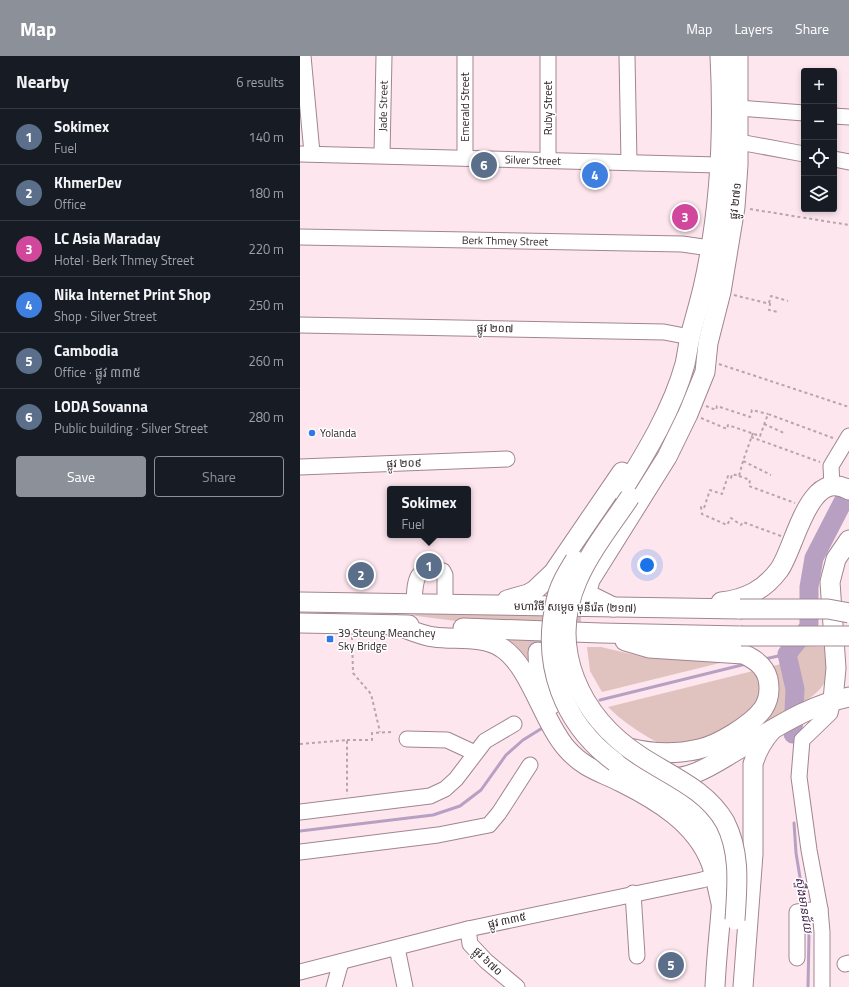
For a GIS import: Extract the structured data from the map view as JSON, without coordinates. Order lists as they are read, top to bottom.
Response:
{
  "streets": {
    "main road": ["ផ្លូវ ២៧១", "មហាវិថី សម្តេច មុនីរ៉េត (២១៧)"],
    "street": [
      "Jade Street",
      "Emerald Street",
      "Ruby Street",
      "Silver Street",
      "Berk Thmey Street",
      "ផ្លូវ ២០៧",
      "ផ្លូវ ២០៩",
      "ផ្លូវ ៣៣៥",
      "ផ្លូវ ៦៧០"
    ]
  },
  "crossings": [
    ["Jade Street", "Silver Street"],
    ["Emerald Street", "Silver Street"],
    ["Ruby Street", "Silver Street"],
    ["Silver Street", "ផ្លូវ ២៧១"],
    ["ផ្លូវ ២៧១", "Berk Thmey Street"],
    ["ផ្លូវ ២៧១", "ផ្លូវ ២០៧"],
    ["ផ្លូវ ៣៣៥", "ផ្លូវ ៦៧០"]
  ],
  "water": ["ស្ទឹងមានជ័យ"],
  "places": {
    "other": ["Yolanda"],
    "transit": ["39 Steung Meanchey Sky Bridge"]
  },
  "page": {
    "header": "Map",
    "nav": ["Map", "Layers", "Share"],
    "heading": ["Nearby", "6 results"],
    "map_buttons": ["+", "−"],
    "list": [
      {
        "mark": "1",
        "name": "Sokimex",
        "note": "Fuel",
        "value": "140 m"
      },
      {
        "mark": "2",
        "name": "KhmerDev",
        "note": "Office",
        "value": "180 m"
      },
      {
        "mark": "3",
        "name": "LC Asia Maraday",
        "note": "Hotel · Berk Thmey Street",
        "value": "220 m"
      },
      {
        "mark": "4",
        "name": "Nika Internet Print Shop",
        "note": "Shop · Silver Street",
        "value": "250 m"
      },
      {
        "mark": "5",
        "name": "Cambodia",
        "note": "Office · ផ្លូវ ៣៣៥",
        "value": "260 m"
      },
      {
        "mark": "6",
        "name": "LODA Sovanna",
        "note": "Public building · Silver Street",
        "value": "280 m"
      }
    ],
    "pins": [
      "6",
      "4",
      "3",
      "1",
      "2",
      "5"
    ],
    "buttons": ["Save", "Share"],
    "popup": ["Sokimex", "Fuel"]
  }
}
